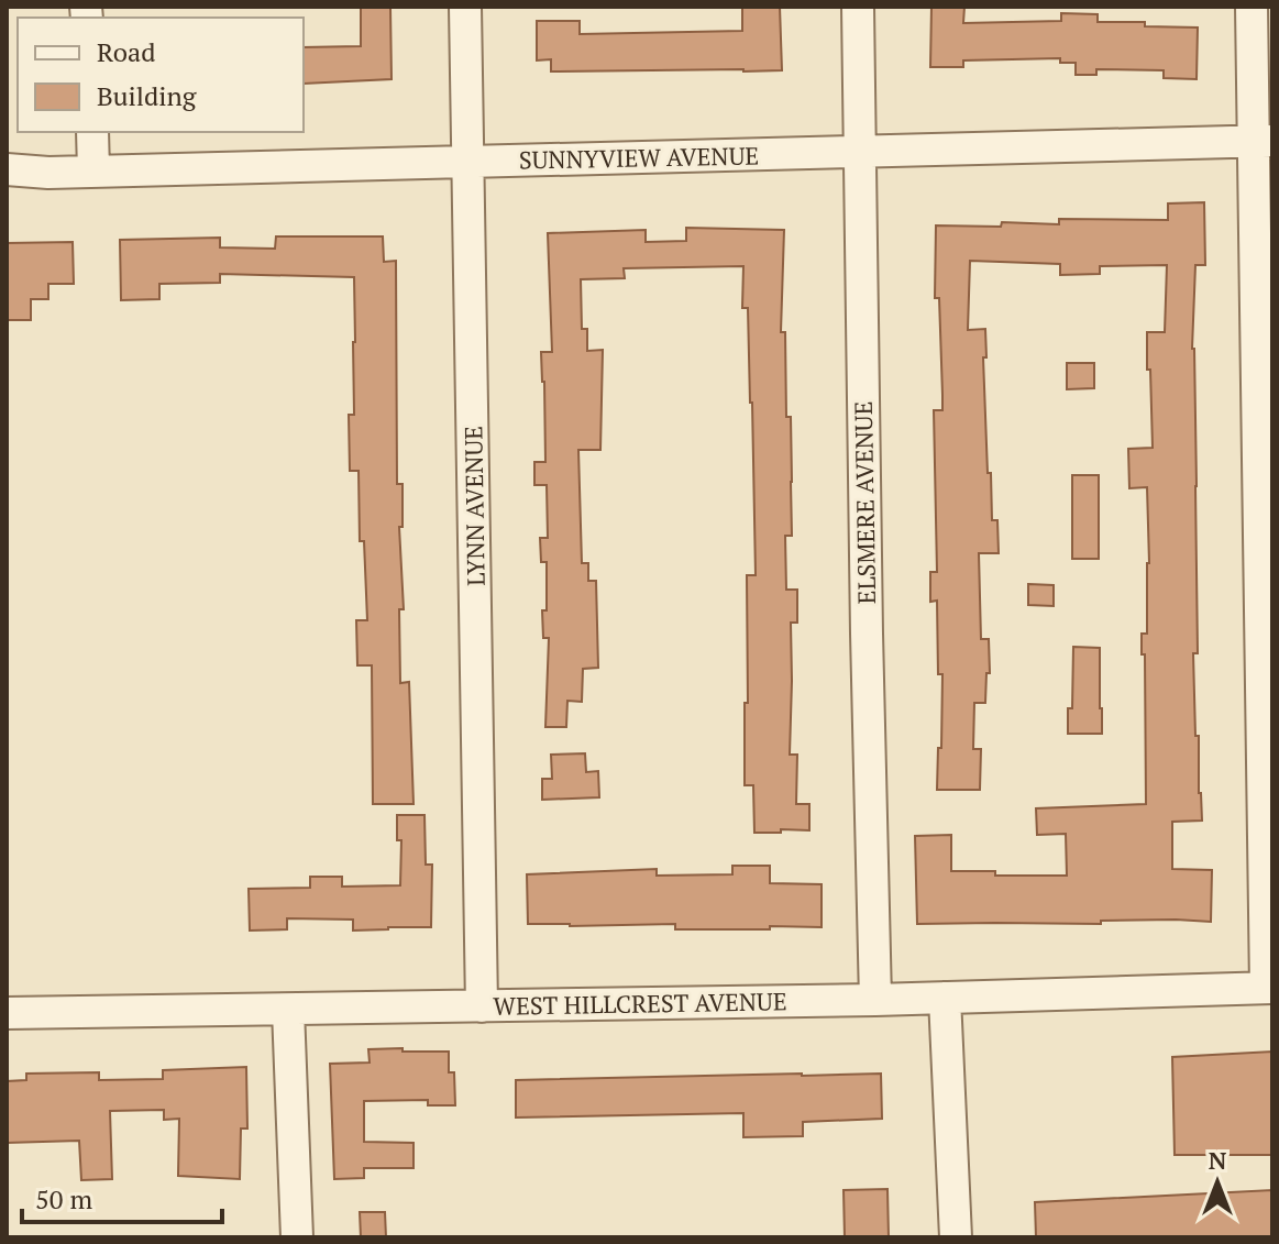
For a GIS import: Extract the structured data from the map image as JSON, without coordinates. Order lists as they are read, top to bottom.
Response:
{
  "streets": {
    "street": [
      "SUNNYVIEW AVENUE",
      "ELSMERE AVENUE",
      "LYNN AVENUE",
      "WEST HILLCREST AVENUE"
    ]
  },
  "crossings": [
    ["SUNNYVIEW AVENUE", "ELSMERE AVENUE"],
    ["SUNNYVIEW AVENUE", "LYNN AVENUE"],
    ["ELSMERE AVENUE", "WEST HILLCREST AVENUE"],
    ["LYNN AVENUE", "WEST HILLCREST AVENUE"]
  ],
  "legend": ["Road", "Building"],
  "scale_bar": "50 m",
  "north": "top"
}
